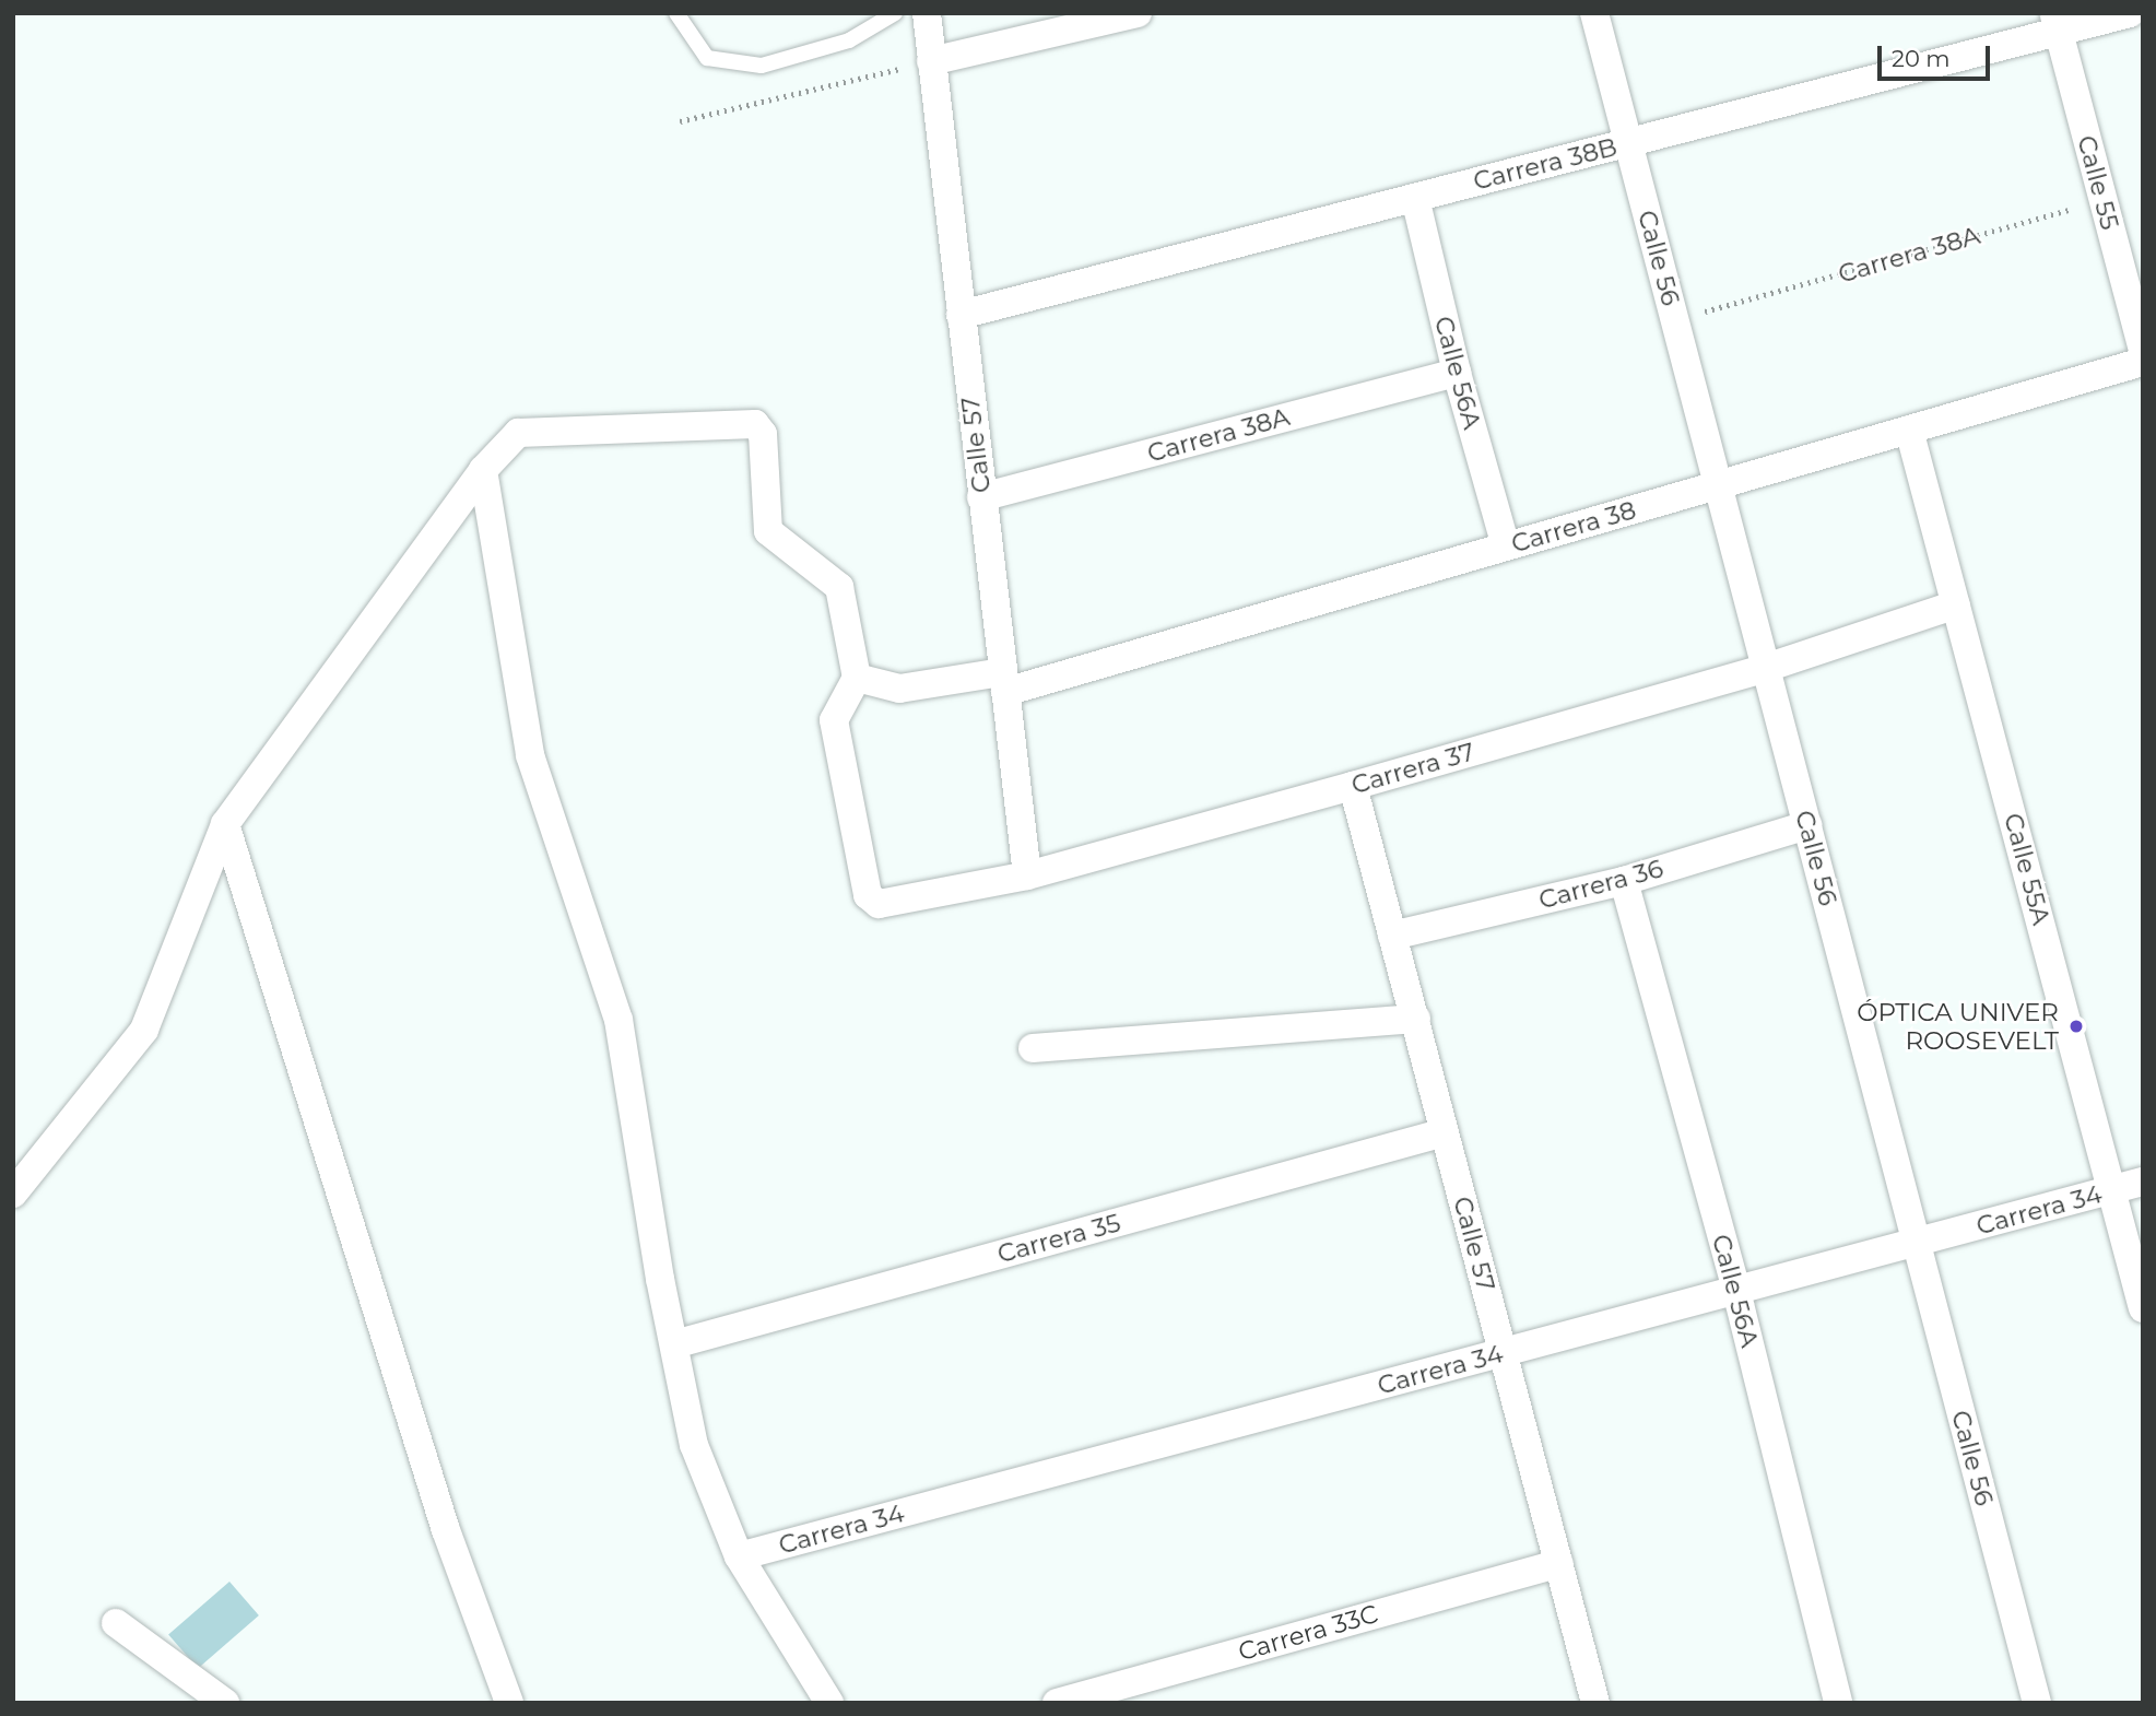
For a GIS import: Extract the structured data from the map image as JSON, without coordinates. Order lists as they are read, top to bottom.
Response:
{
  "streets": {
    "street": [
      "Carrera 38B",
      "Calle 55",
      "Carrera 38A",
      "Calle 56",
      "Calle 56A",
      "Calle 57",
      "Carrera 38",
      "Carrera 37",
      "Calle 55A",
      "Carrera 36",
      "Carrera 34",
      "Carrera 35",
      "Carrera 33C"
    ]
  },
  "crossings": [
    ["Carrera 38B", "Calle 55"],
    ["Carrera 38B", "Calle 56"],
    ["Carrera 38B", "Calle 56A"],
    ["Carrera 38B", "Calle 57"],
    ["Calle 55", "Carrera 38A"],
    ["Carrera 38A", "Calle 56"],
    ["Carrera 38A", "Calle 56A"],
    ["Carrera 38A", "Calle 57"],
    ["Calle 56", "Carrera 38"],
    ["Calle 56", "Carrera 37"],
    ["Calle 56", "Carrera 36"],
    ["Calle 56", "Carrera 34"],
    ["Calle 56A", "Carrera 38"],
    ["Calle 56A", "Carrera 36"],
    ["Calle 56A", "Carrera 34"],
    ["Calle 57", "Carrera 38"],
    ["Calle 57", "Carrera 37"],
    ["Calle 57", "Carrera 36"],
    ["Calle 57", "Carrera 34"],
    ["Calle 57", "Carrera 35"],
    ["Calle 57", "Carrera 33C"],
    ["Carrera 38", "Carrera 37"],
    ["Carrera 38", "Calle 55A"],
    ["Carrera 37", "Calle 55A"],
    ["Calle 55A", "Carrera 34"]
  ],
  "places": ["ÓPTICA UNIVER ROOSEVELT"],
  "scale_bar": "20 m"
}
